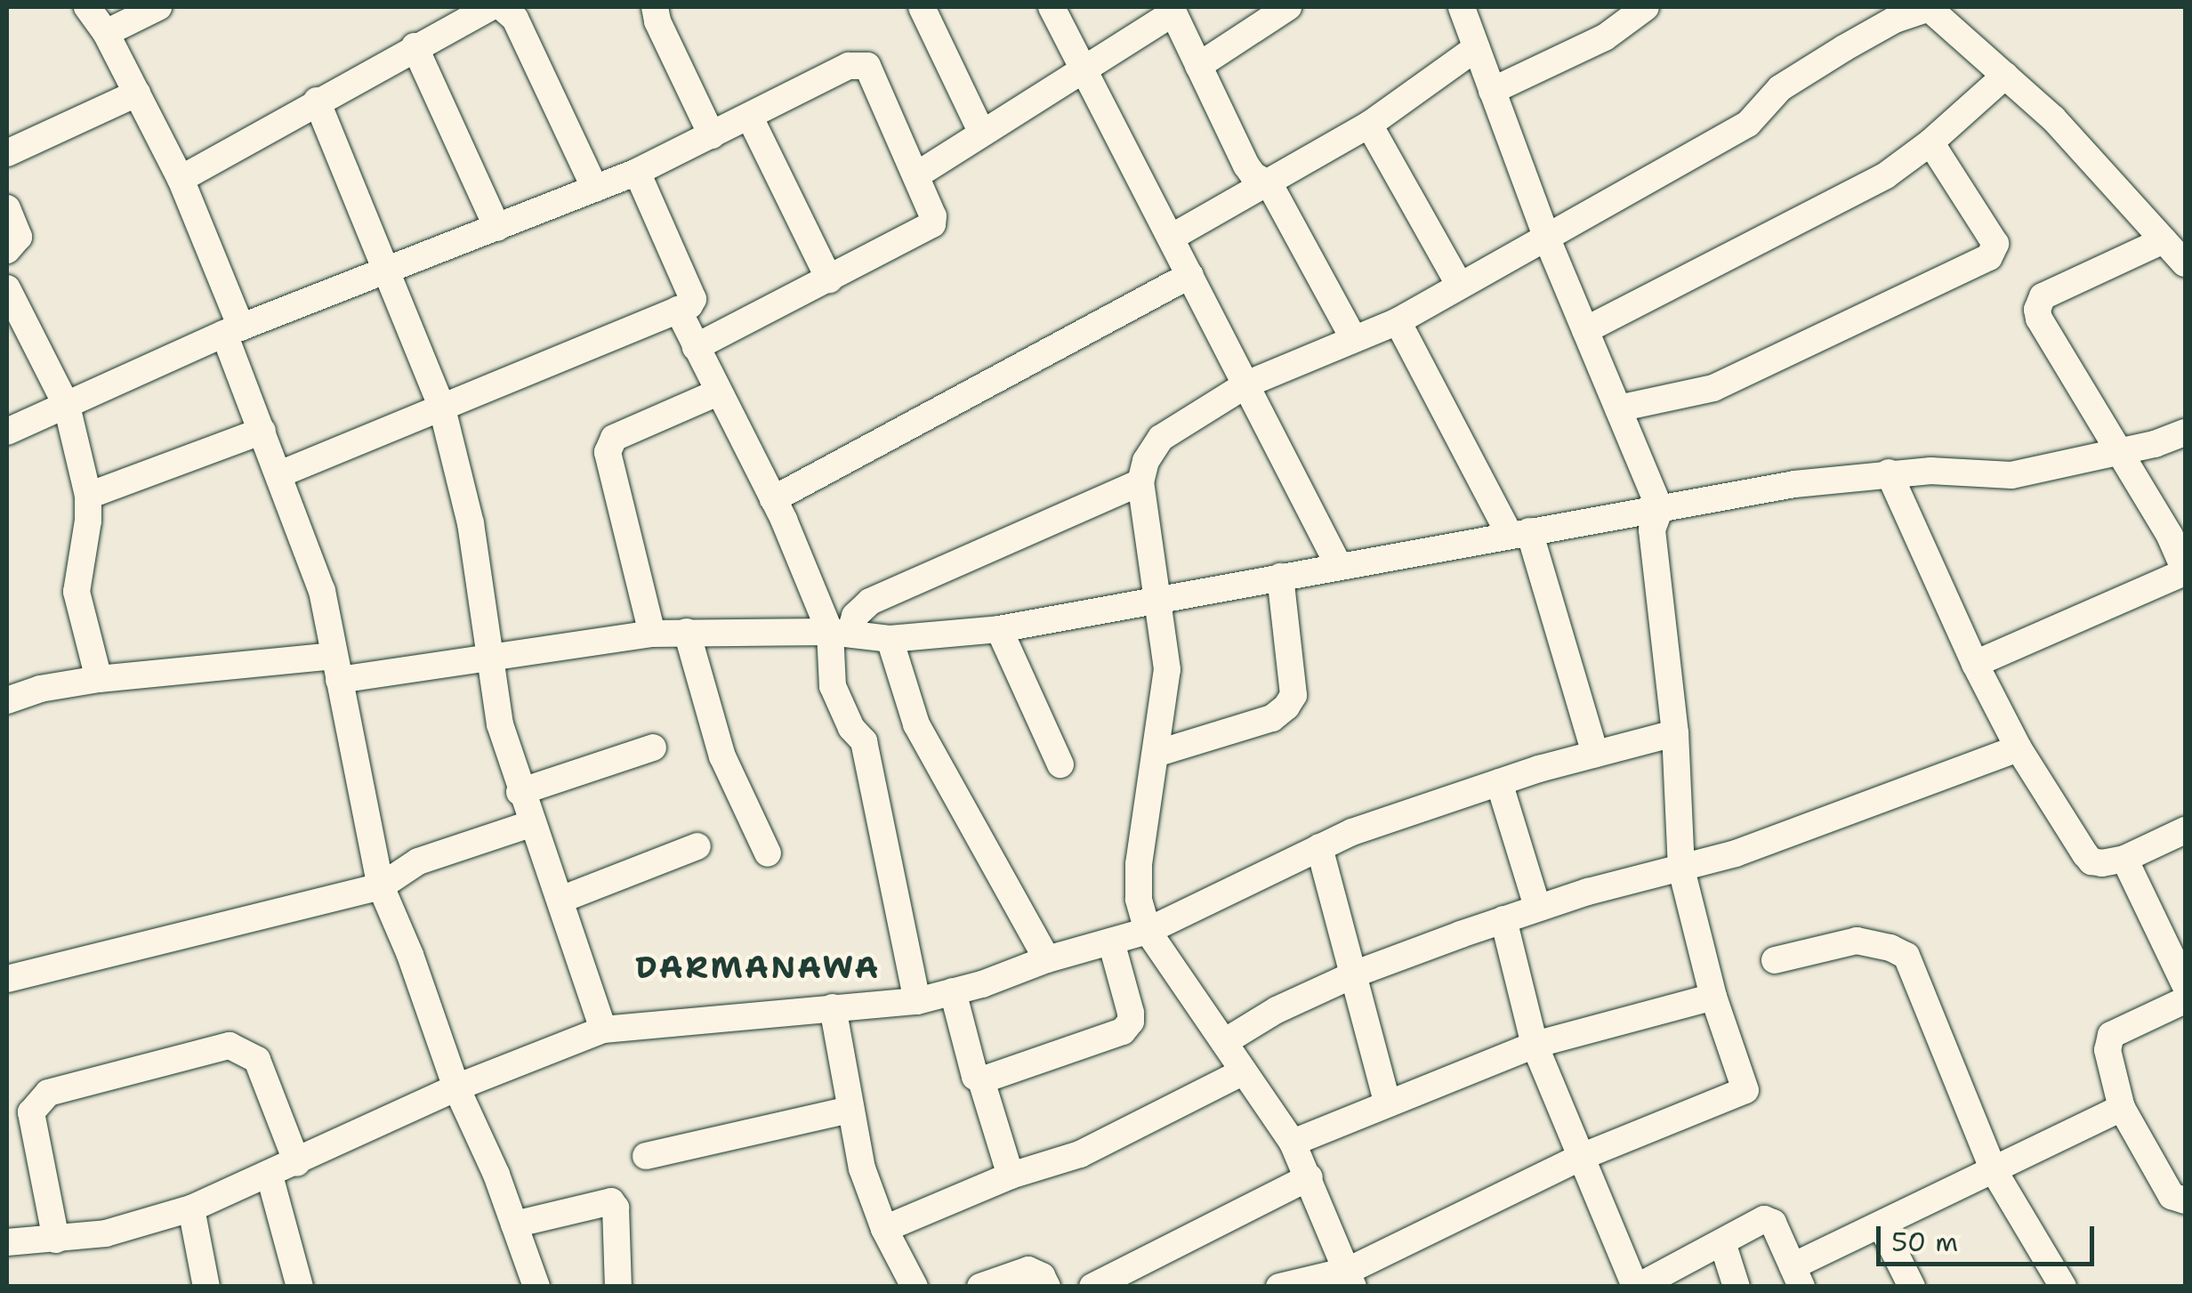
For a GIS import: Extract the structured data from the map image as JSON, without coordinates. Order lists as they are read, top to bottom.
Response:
{
  "districts": ["DARMANAWA"],
  "scale_bar": "50 m"
}
